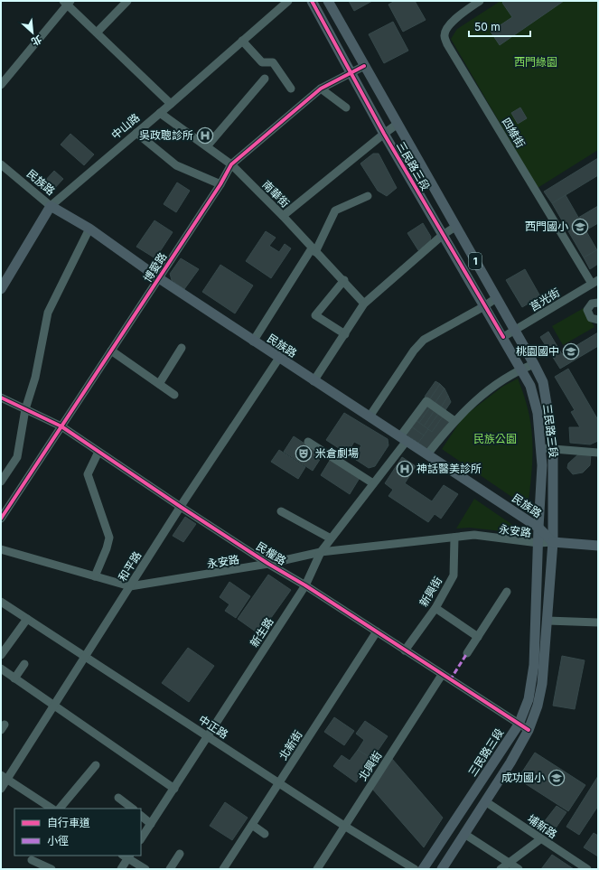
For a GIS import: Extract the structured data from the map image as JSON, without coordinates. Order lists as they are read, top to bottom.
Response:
{
  "streets": {
    "main road": [
      "中山路",
      "三民路三段",
      "民族路",
      "1",
      "永安路"
    ],
    "street": [
      "四維街",
      "南華街",
      "博愛路",
      "莒光街",
      "民權路",
      "和平路",
      "新興街",
      "新生路",
      "中正路",
      "北新街",
      "北興街",
      "埔新路"
    ]
  },
  "crossings": [
    ["中山路", "民族路"],
    ["中山路", "南華街"],
    ["四維街", "莒光街"],
    ["三民路三段", "民族路"],
    ["三民路三段", "博愛路"],
    ["三民路三段", "莒光街"],
    ["三民路三段", "永安路"],
    ["三民路三段", "民權路"],
    ["三民路三段", "埔新路"],
    ["民族路", "博愛路"],
    ["民族路", "永安路"],
    ["民族路", "和平路"],
    ["民族路", "新生路"],
    ["南華街", "博愛路"],
    ["博愛路", "民權路"],
    ["永安路", "民權路"],
    ["永安路", "和平路"],
    ["永安路", "新興街"],
    ["永安路", "新生路"],
    ["民權路", "和平路"],
    ["民權路", "新興街"],
    ["民權路", "新生路"],
    ["民權路", "北新街"],
    ["民權路", "北興街"],
    ["和平路", "中正路"],
    ["新生路", "中正路"],
    ["中正路", "北新街"],
    ["中正路", "北興街"]
  ],
  "parks": ["西門綠園", "民族公園"],
  "places": {
    "hospital": ["吳政聰診所", "神話醫美診所"],
    "school or university": ["西門國小", "桃園國中", "成功國小"],
    "theatre": ["米倉劇場"]
  },
  "legend": ["自行車道", "小徑"],
  "scale_bar": "50 m",
  "north": "bottom right"
}
